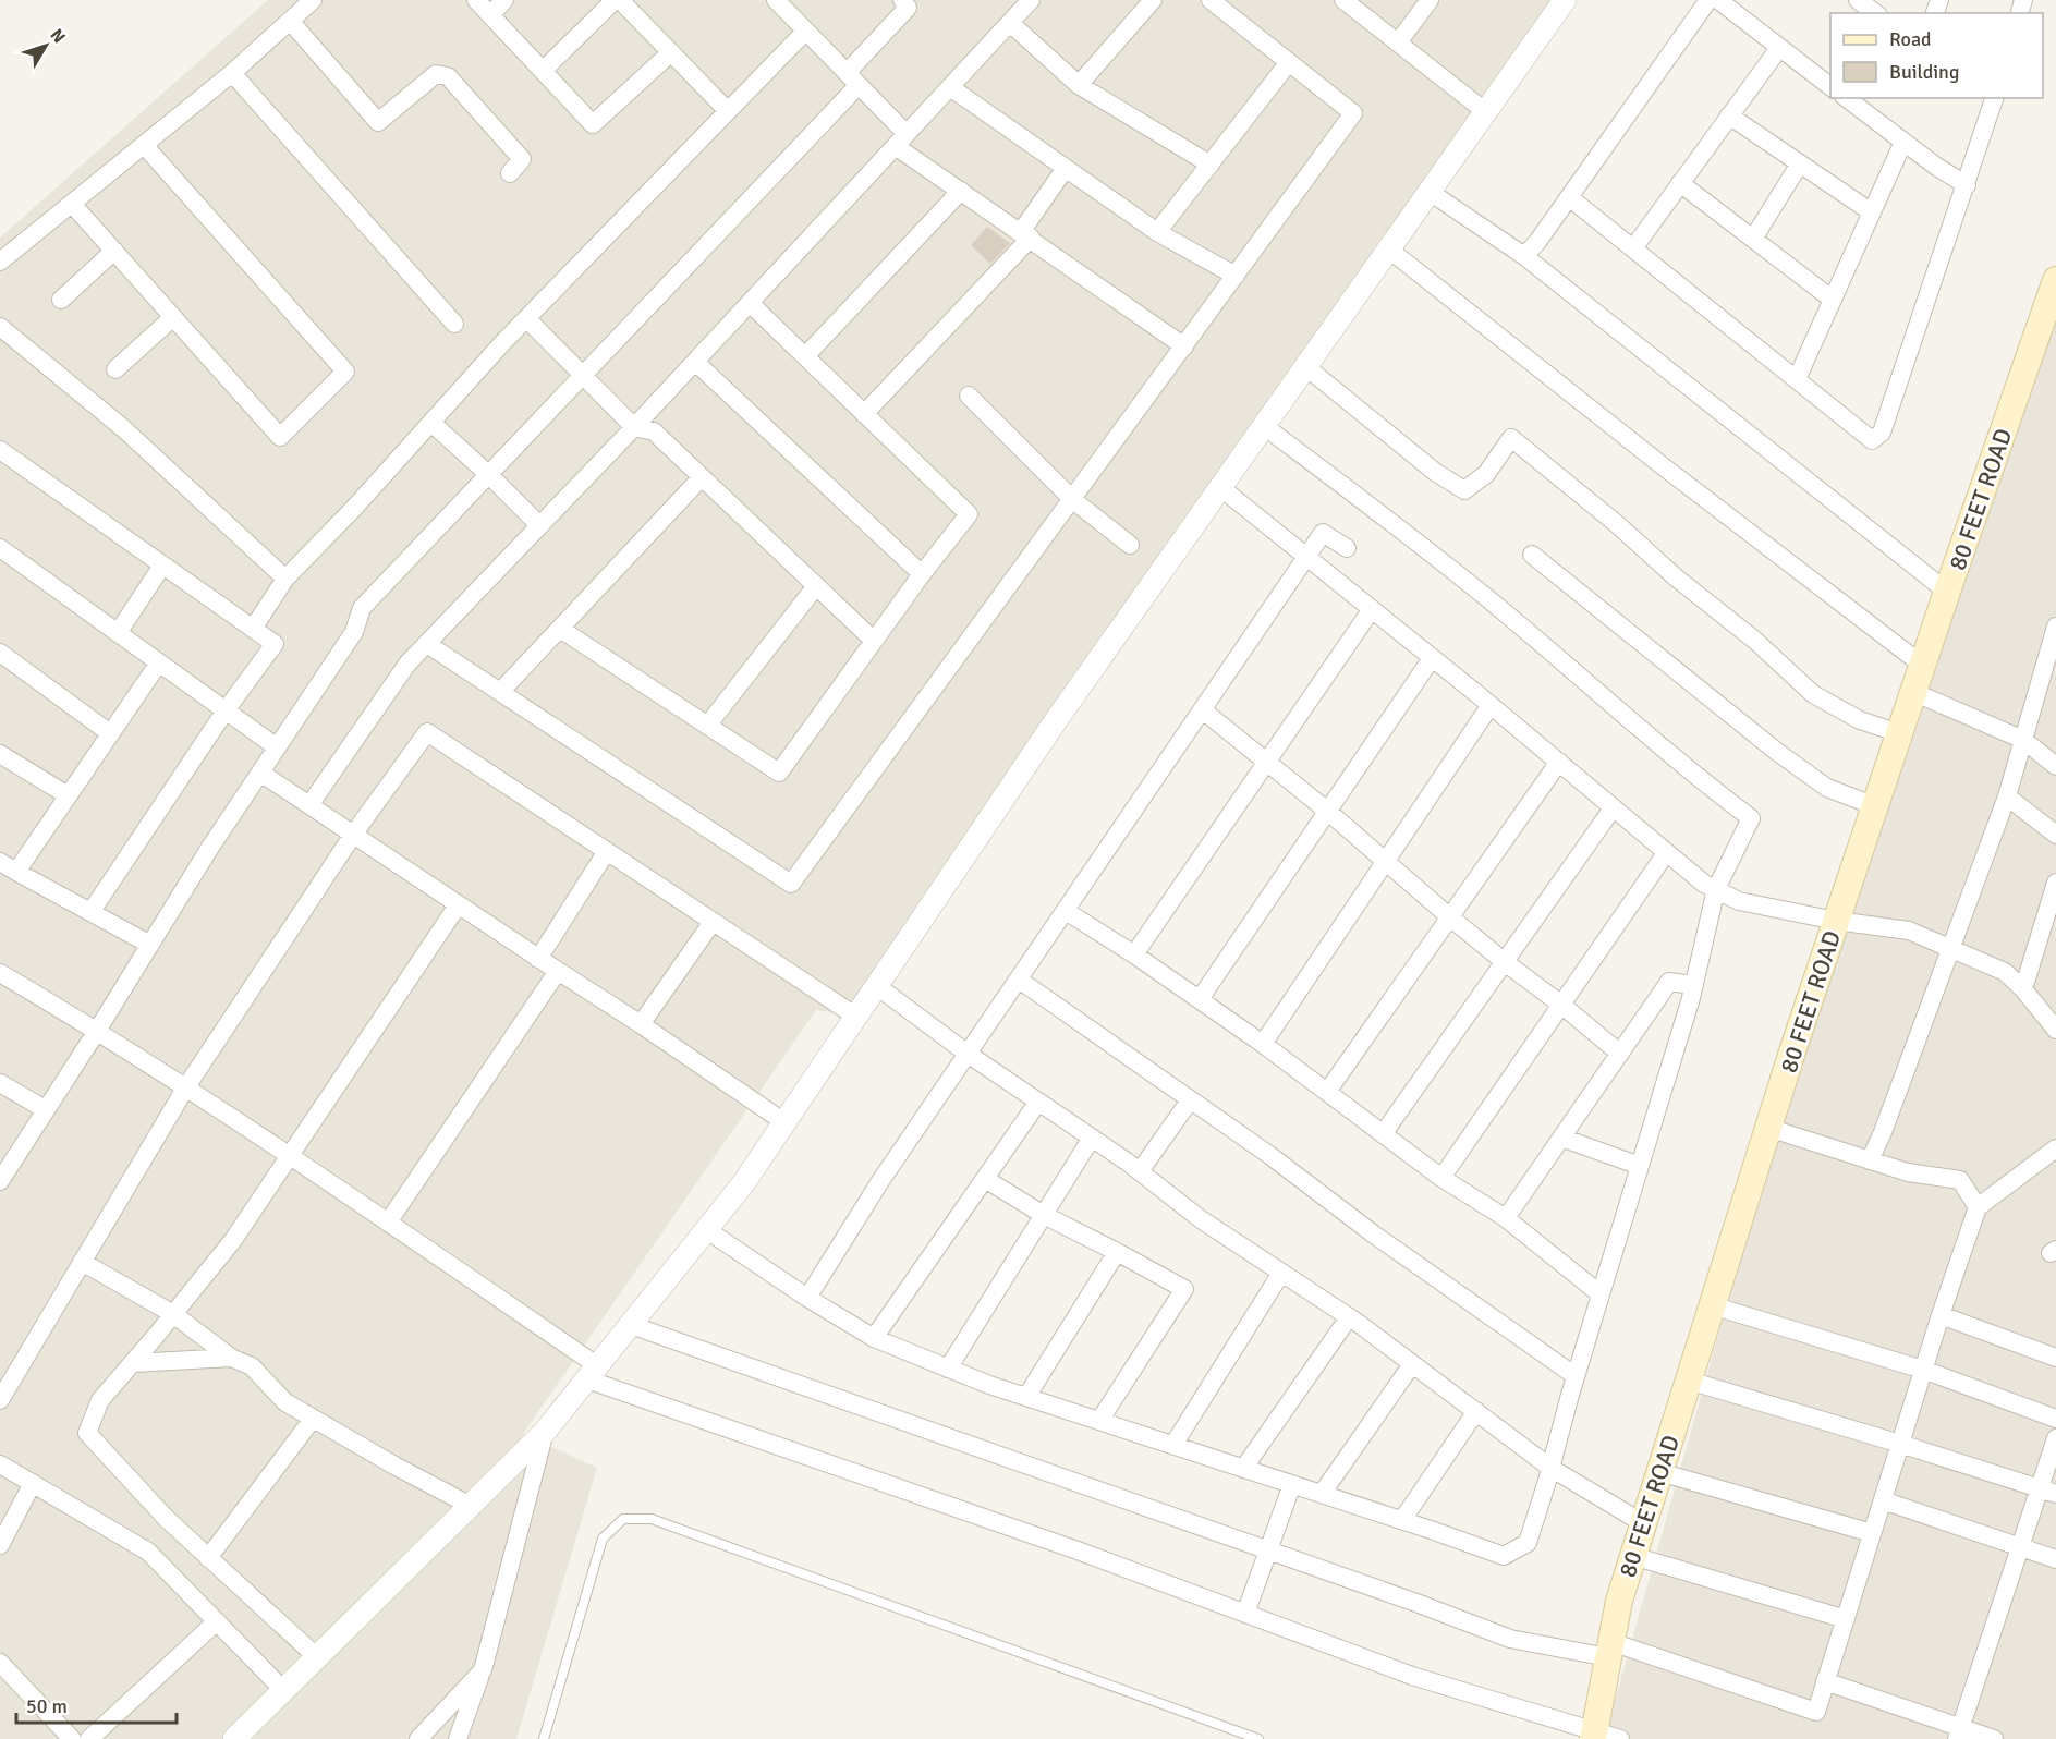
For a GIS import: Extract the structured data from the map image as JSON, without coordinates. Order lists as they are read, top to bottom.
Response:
{
  "streets": {
    "main road": ["80 FEET ROAD"]
  },
  "legend": ["Road", "Building"],
  "scale_bar": "50 m",
  "north": "top right"
}
